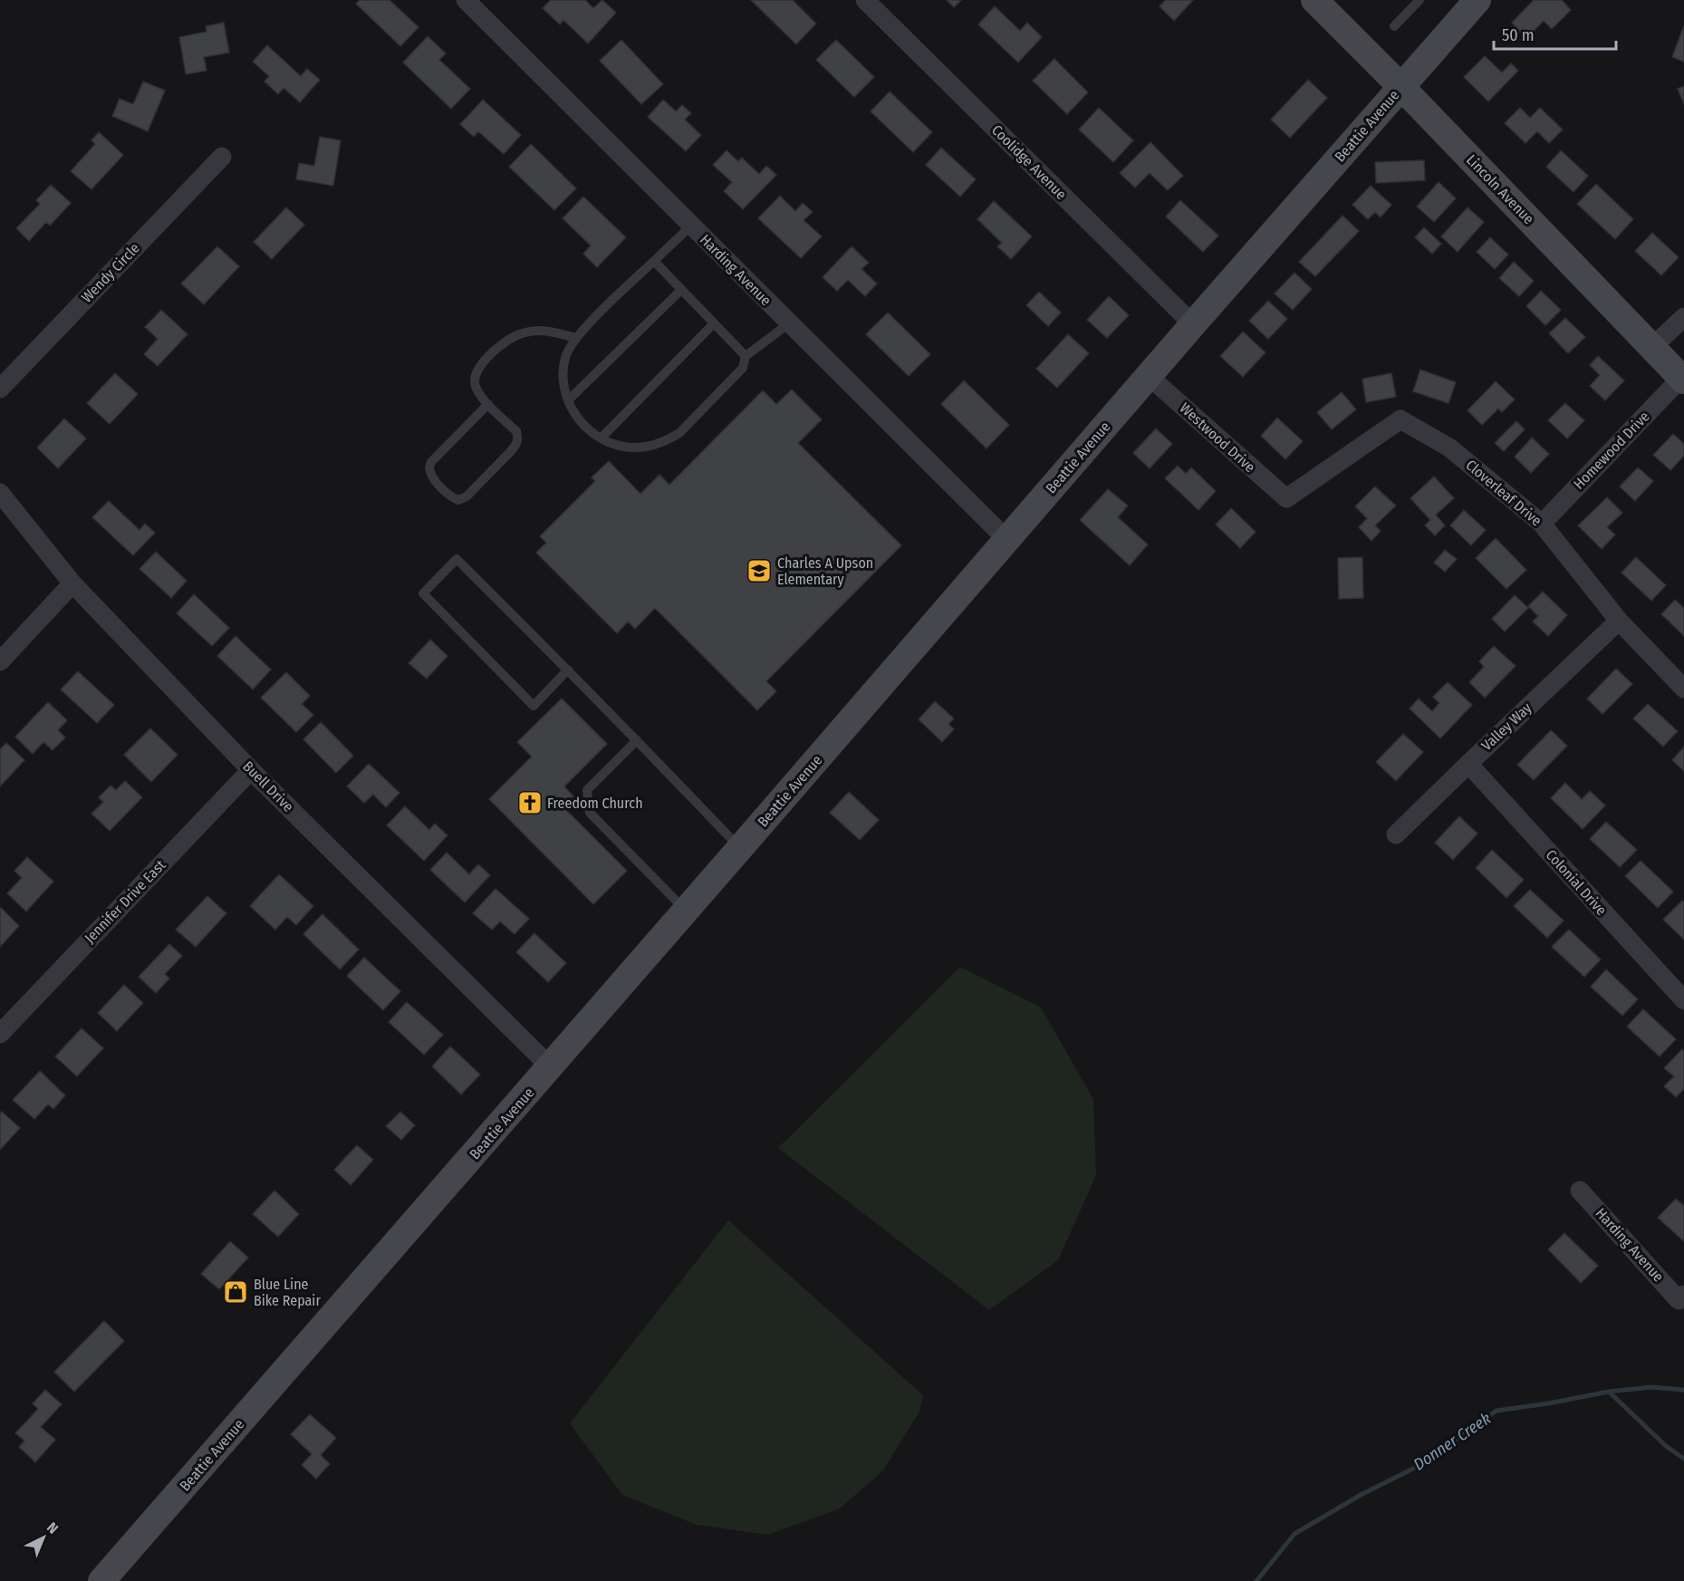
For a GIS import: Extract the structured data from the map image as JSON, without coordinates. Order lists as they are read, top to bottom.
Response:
{
  "streets": {
    "street": [
      "Beattie Avenue",
      "Coolidge Avenue",
      "Lincoln Avenue",
      "Harding Avenue",
      "Wendy Circle",
      "Westwood Drive",
      "Homewood Drive",
      "Cloverleaf Drive",
      "Valley Way",
      "Buell Drive",
      "Colonial Drive",
      "Jennifer Drive East"
    ]
  },
  "crossings": [
    ["Beattie Avenue", "Coolidge Avenue"],
    ["Beattie Avenue", "Lincoln Avenue"],
    ["Beattie Avenue", "Harding Avenue"],
    ["Beattie Avenue", "Westwood Drive"],
    ["Beattie Avenue", "Buell Drive"],
    ["Lincoln Avenue", "Homewood Drive"],
    ["Westwood Drive", "Cloverleaf Drive"],
    ["Homewood Drive", "Cloverleaf Drive"],
    ["Cloverleaf Drive", "Valley Way"],
    ["Valley Way", "Colonial Drive"],
    ["Buell Drive", "Jennifer Drive East"]
  ],
  "water": ["Donner Creek"],
  "places": {
    "school or university": ["Charles A Upson Elementary"],
    "church": ["Freedom Church"],
    "shop": ["Blue Line Bike Repair"]
  },
  "scale_bar": "50 m",
  "north": "top right"
}
